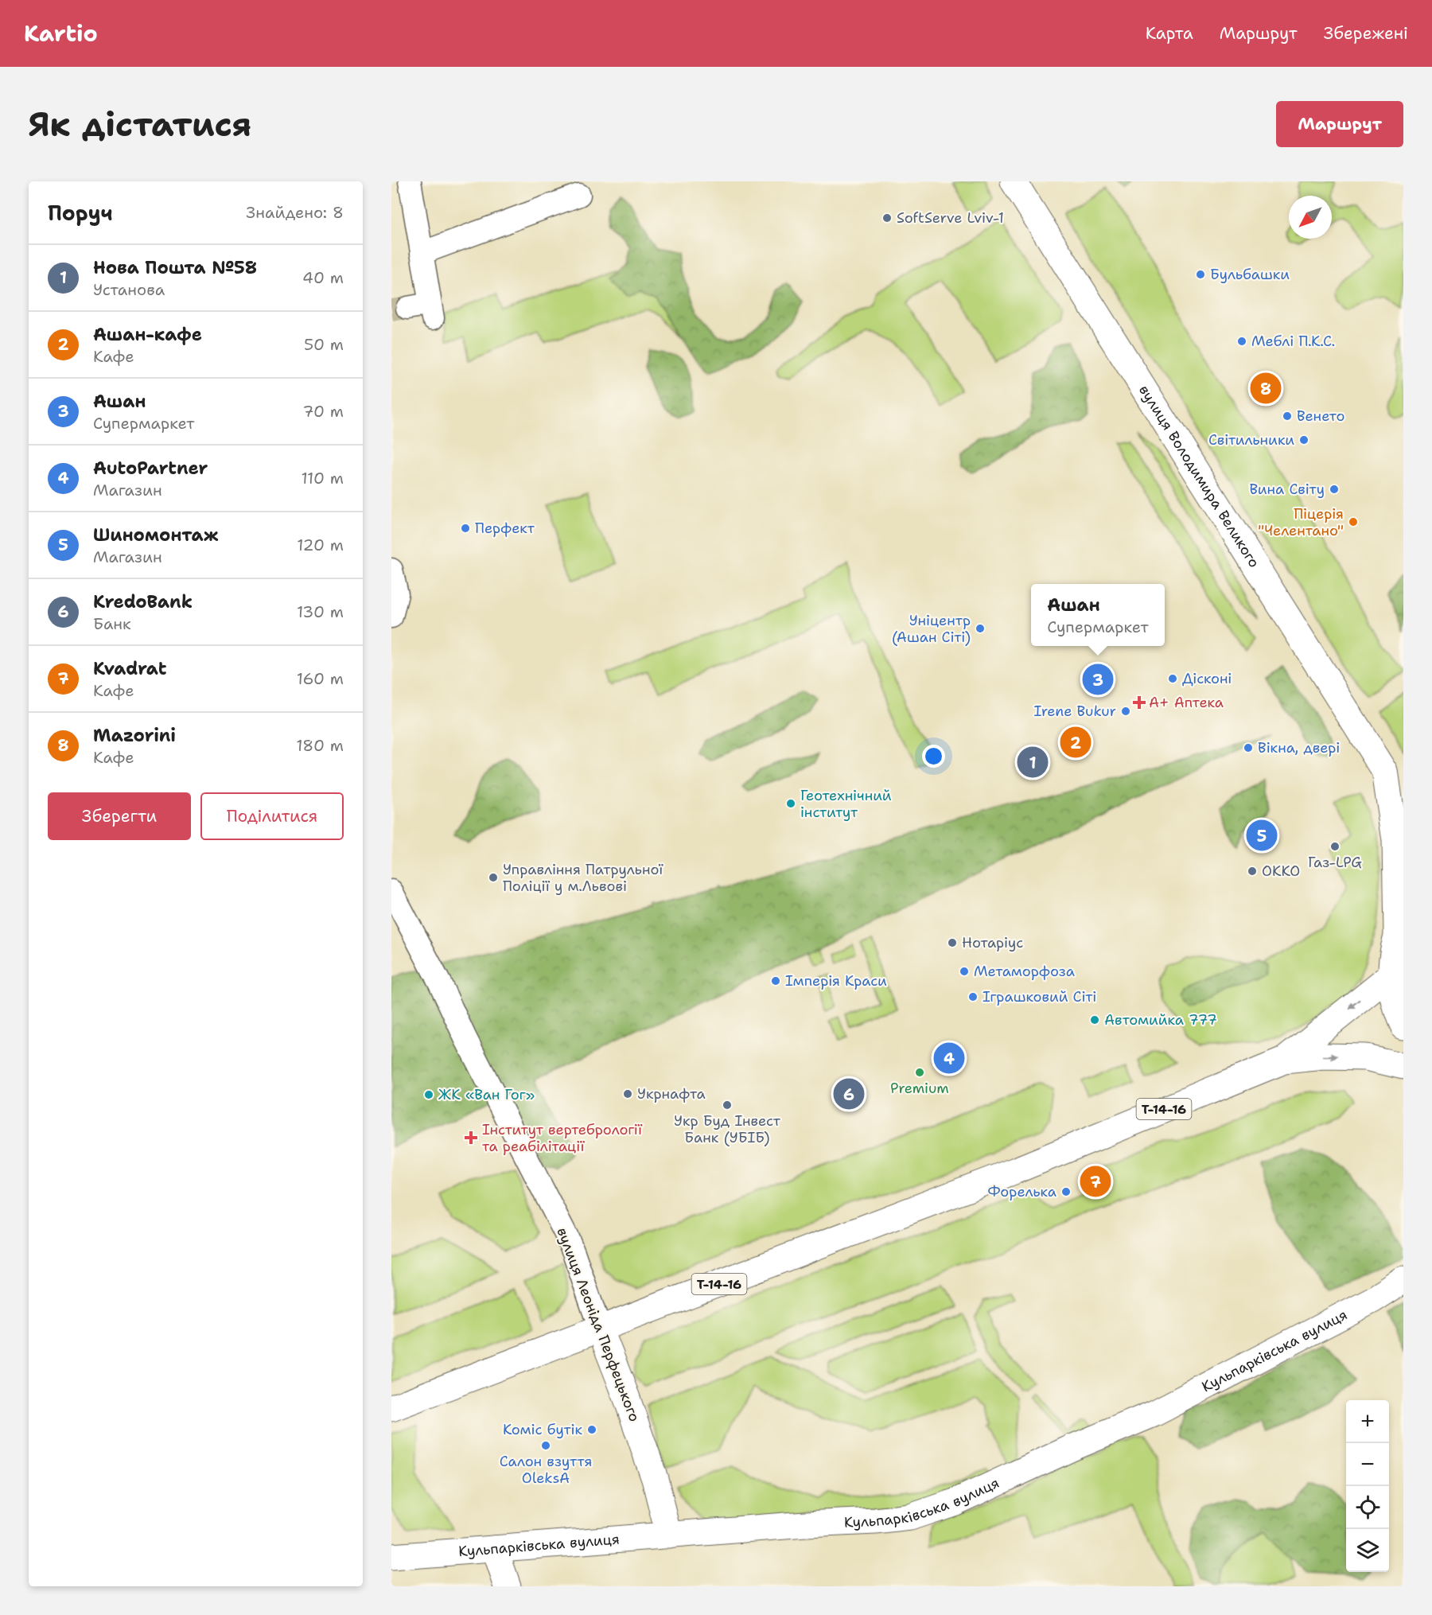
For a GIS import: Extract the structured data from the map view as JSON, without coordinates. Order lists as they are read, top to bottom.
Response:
{
  "streets": {
    "main road": [
      "вулиця Володимира Великого",
      "Т-14-16",
      "вулиця Леоніда Перфецького",
      "Кульпарківська вулиця"
    ]
  },
  "crossings": [
    ["вулиця Володимира Великого", "Т-14-16"],
    ["Т-14-16", "вулиця Леоніда Перфецького"],
    ["вулиця Леоніда Перфецького", "Кульпарківська вулиця"]
  ],
  "places": {
    "other": [
      "SoftServe Lviv-1",
      "Бульбашки",
      "Меблі П.К.С.",
      "Венето",
      "Світильники",
      "Вина Світу",
      "Піцерія \"Челентано\"",
      "Перфект",
      "Уніцентр (Ашан Сіті)",
      "Дісконі",
      "Irene Bukur",
      "Вікна, двері",
      "Геотехнічний інститут",
      "Газ-LPG",
      "ОККО",
      "Управління Патрульної Поліції у м.Львові",
      "Нотаріус",
      "Метаморфоза",
      "Імперія Краси",
      "Іграшковий Сіті",
      "Автомийка 777",
      "Premium",
      "Укрнафта",
      "ЖК «Ван Гог»",
      "Укр Буд Інвест Банк (УБІБ)",
      "Форелька",
      "Коміс бутік",
      "Салон взуття OleksA"
    ],
    "health": ["А+ Аптека", "Інститут вертебрології та реабілітації"]
  },
  "north": "bottom left",
  "page": {
    "header": "Kartio",
    "nav": ["Карта", "Маршрут", "Збережені"],
    "buttons": [
      "Маршрут",
      ["Зберегти", "Поділитися"]
    ],
    "title": "Як дістатися",
    "heading": ["Поруч", "Знайдено: 8"],
    "list": [
      {
        "mark": "1",
        "name": "Нова Пошта №58",
        "note": "Установа",
        "value": "40 m"
      },
      {
        "mark": "2",
        "name": "Ашан-кафе",
        "note": "Кафе",
        "value": "50 m"
      },
      {
        "mark": "3",
        "name": "Ашан",
        "note": "Супермаркет",
        "value": "70 m"
      },
      {
        "mark": "4",
        "name": "AutoPartner",
        "note": "Магазин",
        "value": "110 m"
      },
      {
        "mark": "5",
        "name": "Шиномонтаж",
        "note": "Магазин",
        "value": "120 m"
      },
      {
        "mark": "6",
        "name": "KredoBank",
        "note": "Банк",
        "value": "130 m"
      },
      {
        "mark": "7",
        "name": "Kvadrat",
        "note": "Кафе",
        "value": "160 m"
      },
      {
        "mark": "8",
        "name": "Mazorini",
        "note": "Кафе",
        "value": "180 m"
      }
    ],
    "pins": [
      "8",
      "3",
      "2",
      "1",
      "5",
      "4",
      "6",
      "7"
    ],
    "popup": ["Ашан", "Супермаркет"],
    "map_buttons": ["+", "−"]
  }
}
